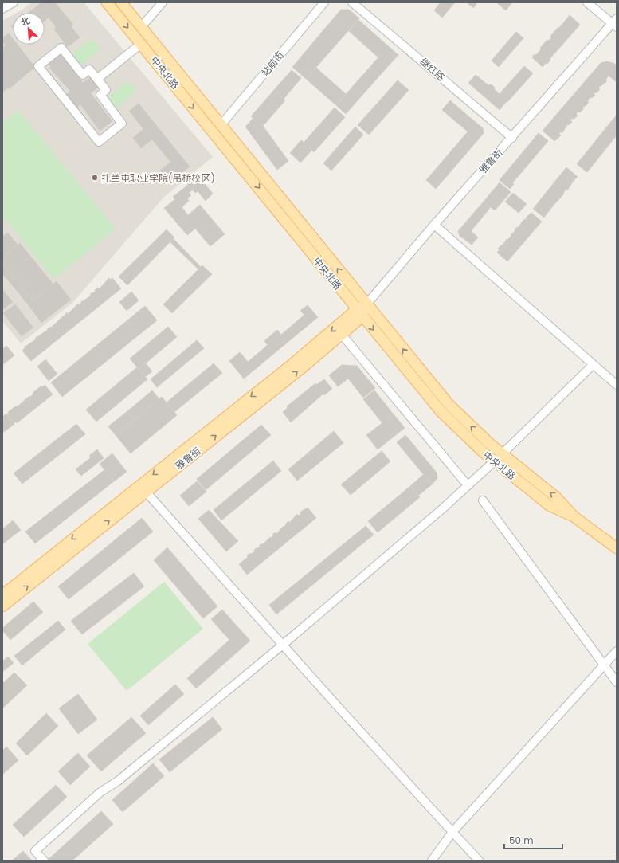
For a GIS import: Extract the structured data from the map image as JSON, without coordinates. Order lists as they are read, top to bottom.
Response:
{
  "streets": {
    "main road": ["中央北路", "雅鲁街"],
    "street": ["站前街", "继红路"]
  },
  "crossings": [
    ["站前街", "中央北路"],
    ["继红路", "雅鲁街"],
    ["中央北路", "雅鲁街"]
  ],
  "places": ["扎兰屯职业学院(吊桥校区)"],
  "scale_bar": "50 m",
  "north": "top left"
}
